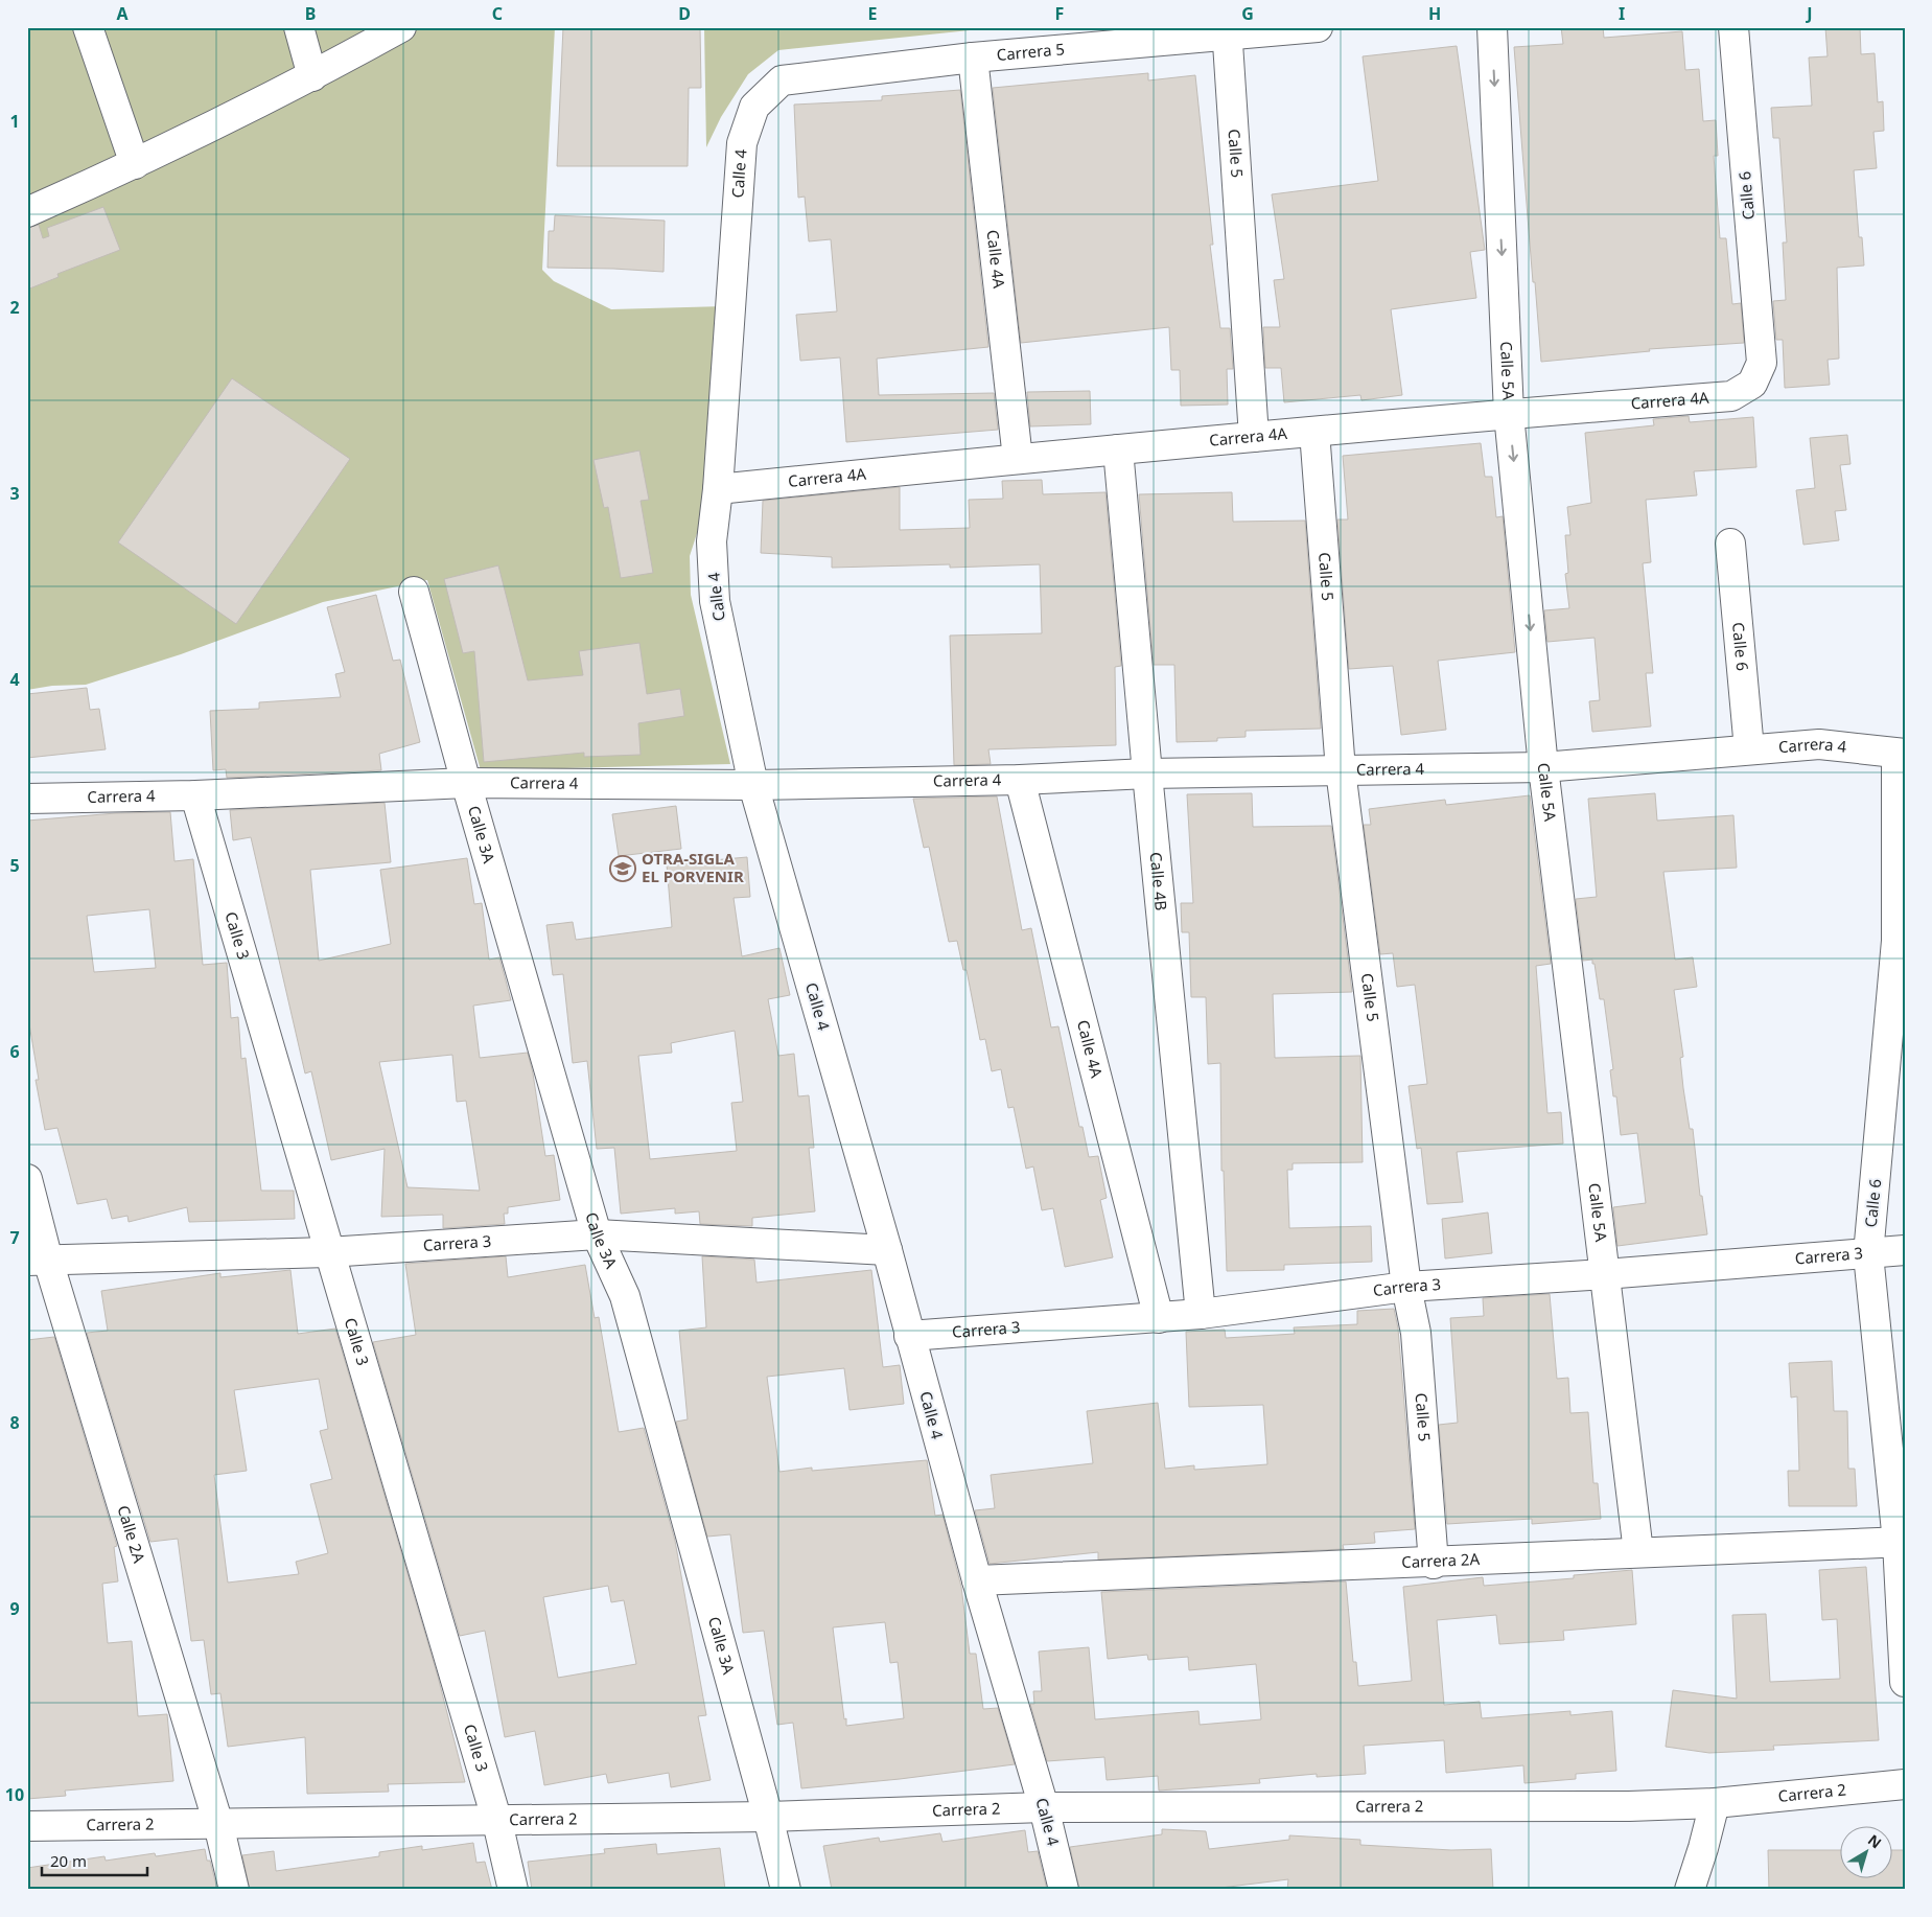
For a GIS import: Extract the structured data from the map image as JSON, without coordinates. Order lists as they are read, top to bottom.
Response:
{
  "streets": {
    "street": [
      "Carrera 5",
      "Calle 5",
      "Calle 4",
      "Calle 6",
      "Calle 4A",
      "Calle 5A",
      "Carrera 4A",
      "Carrera 4",
      "Calle 3A",
      "Calle 4B",
      "Calle 3",
      "Carrera 3",
      "Calle 2A",
      "Carrera 2A",
      "Carrera 2"
    ]
  },
  "crossings": [
    ["Carrera 5", "Calle 5"],
    ["Carrera 5", "Calle 4"],
    ["Carrera 5", "Calle 4A"],
    ["Calle 5", "Carrera 4A"],
    ["Calle 5", "Carrera 4"],
    ["Calle 5", "Carrera 3"],
    ["Calle 5", "Carrera 2A"],
    ["Calle 4", "Carrera 4A"],
    ["Calle 4", "Carrera 4"],
    ["Calle 4", "Carrera 3"],
    ["Calle 4", "Carrera 2A"],
    ["Calle 4", "Carrera 2"],
    ["Calle 6", "Carrera 4A"],
    ["Calle 6", "Carrera 4"],
    ["Calle 6", "Carrera 3"],
    ["Calle 6", "Carrera 2A"],
    ["Calle 4A", "Carrera 4A"],
    ["Calle 4A", "Carrera 4"],
    ["Calle 4A", "Carrera 3"],
    ["Calle 5A", "Carrera 4A"],
    ["Calle 5A", "Carrera 4"],
    ["Calle 5A", "Carrera 3"],
    ["Calle 5A", "Carrera 2A"],
    ["Carrera 4A", "Calle 4B"],
    ["Carrera 4", "Calle 3A"],
    ["Carrera 4", "Calle 4B"],
    ["Carrera 4", "Calle 3"],
    ["Calle 3A", "Carrera 3"],
    ["Calle 3A", "Carrera 2"],
    ["Calle 4B", "Carrera 3"],
    ["Calle 3", "Carrera 3"],
    ["Calle 3", "Carrera 2"],
    ["Carrera 3", "Calle 2A"],
    ["Calle 2A", "Carrera 2"]
  ],
  "one_way": ["Calle 5A"],
  "places": {
    "school or university": ["OTRA-SIGLA EL PORVENIR"]
  },
  "scale_bar": "20 m",
  "north": "top right",
  "grid": {
    "columns": [
      "A",
      "B",
      "C",
      "D",
      "E",
      "F",
      "G",
      "H",
      "I",
      "J"
    ],
    "rows": [
      "1",
      "2",
      "3",
      "4",
      "5",
      "6",
      "7",
      "8",
      "9",
      "10"
    ]
  }
}
